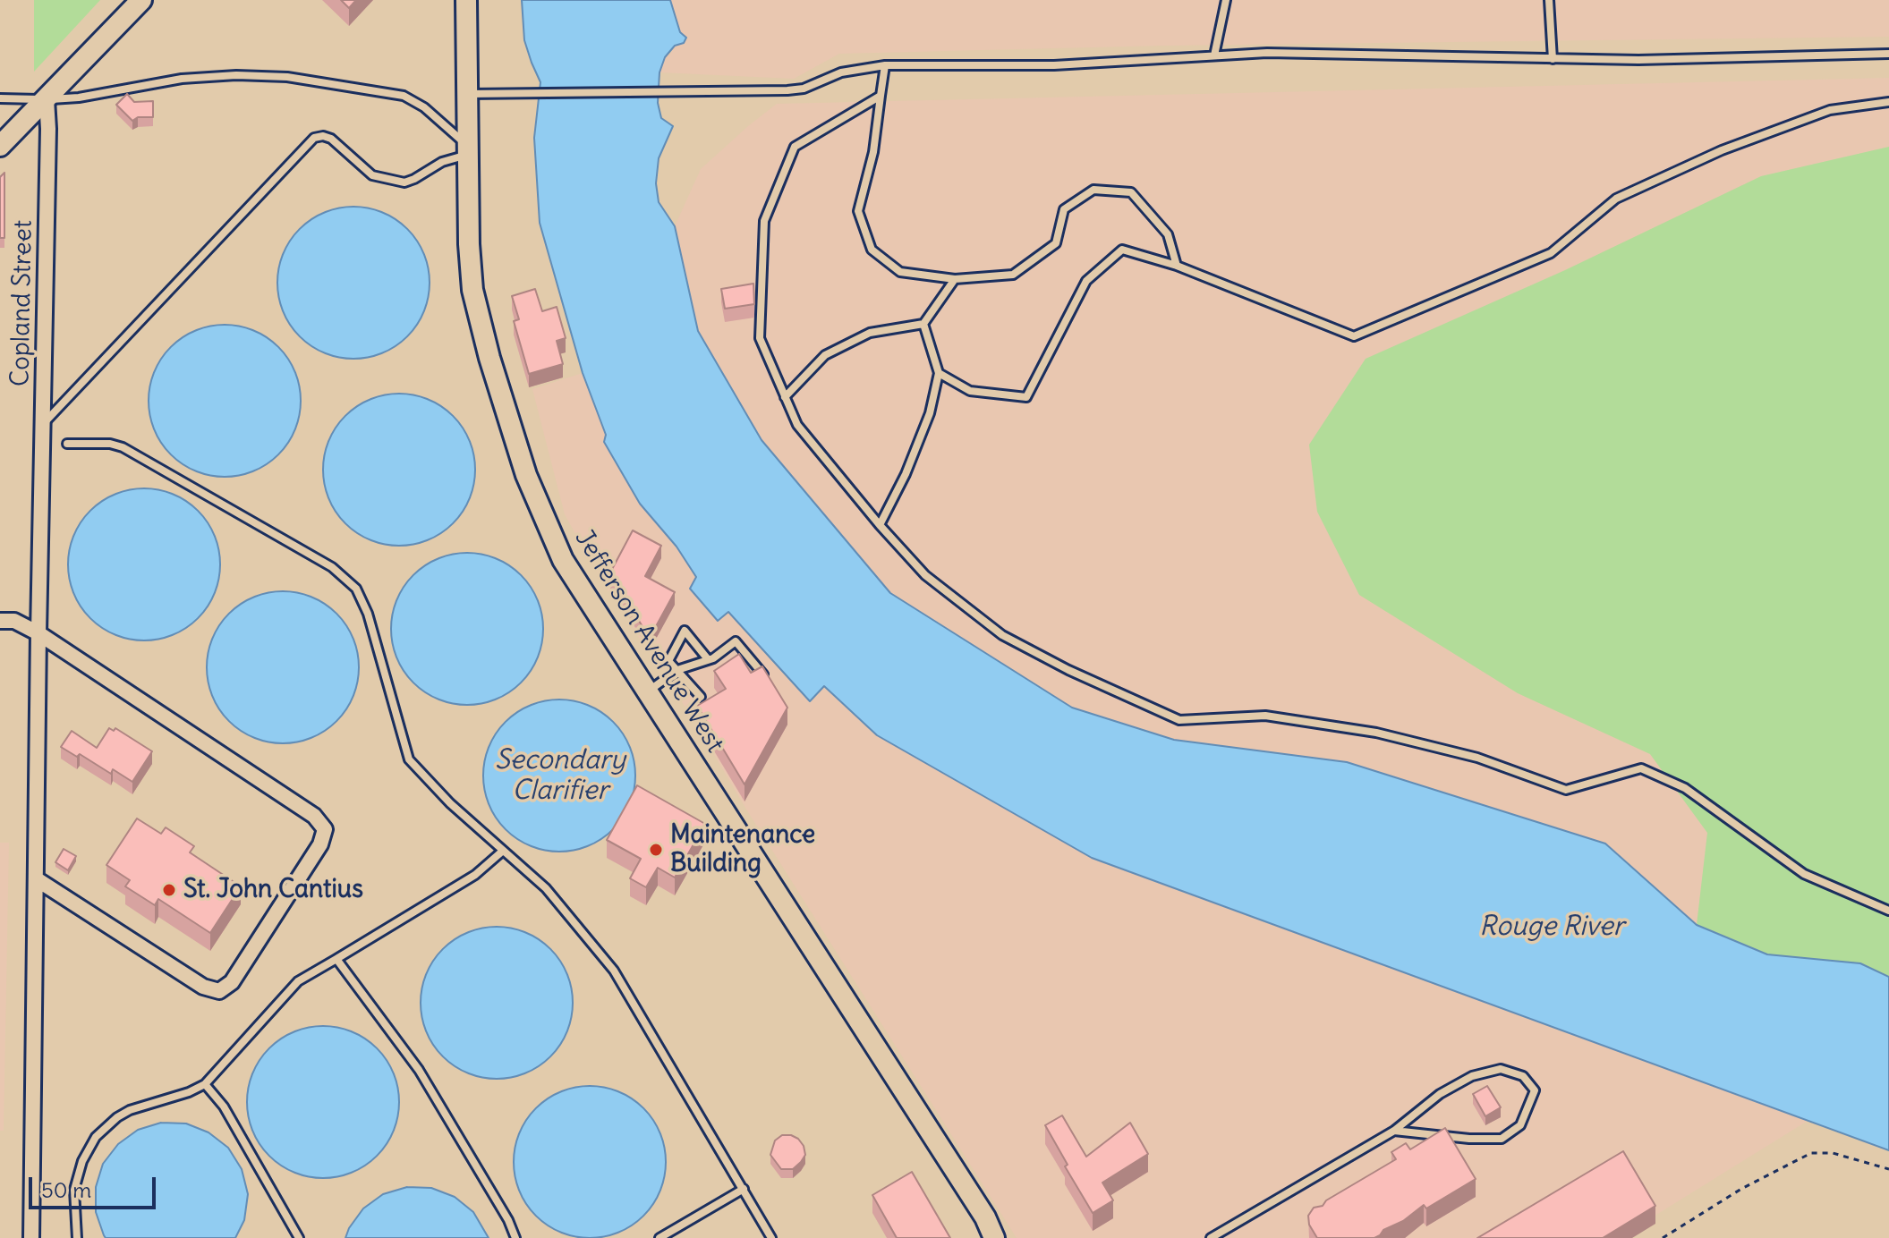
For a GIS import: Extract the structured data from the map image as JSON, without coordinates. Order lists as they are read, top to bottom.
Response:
{
  "streets": {
    "main road": ["Jefferson Avenue West"],
    "street": ["Copland Street"]
  },
  "water": ["Secondary Clarifier", "Rouge River"],
  "places": ["Maintenance Building", "St. John Cantius"],
  "scale_bar": "50 m"
}
